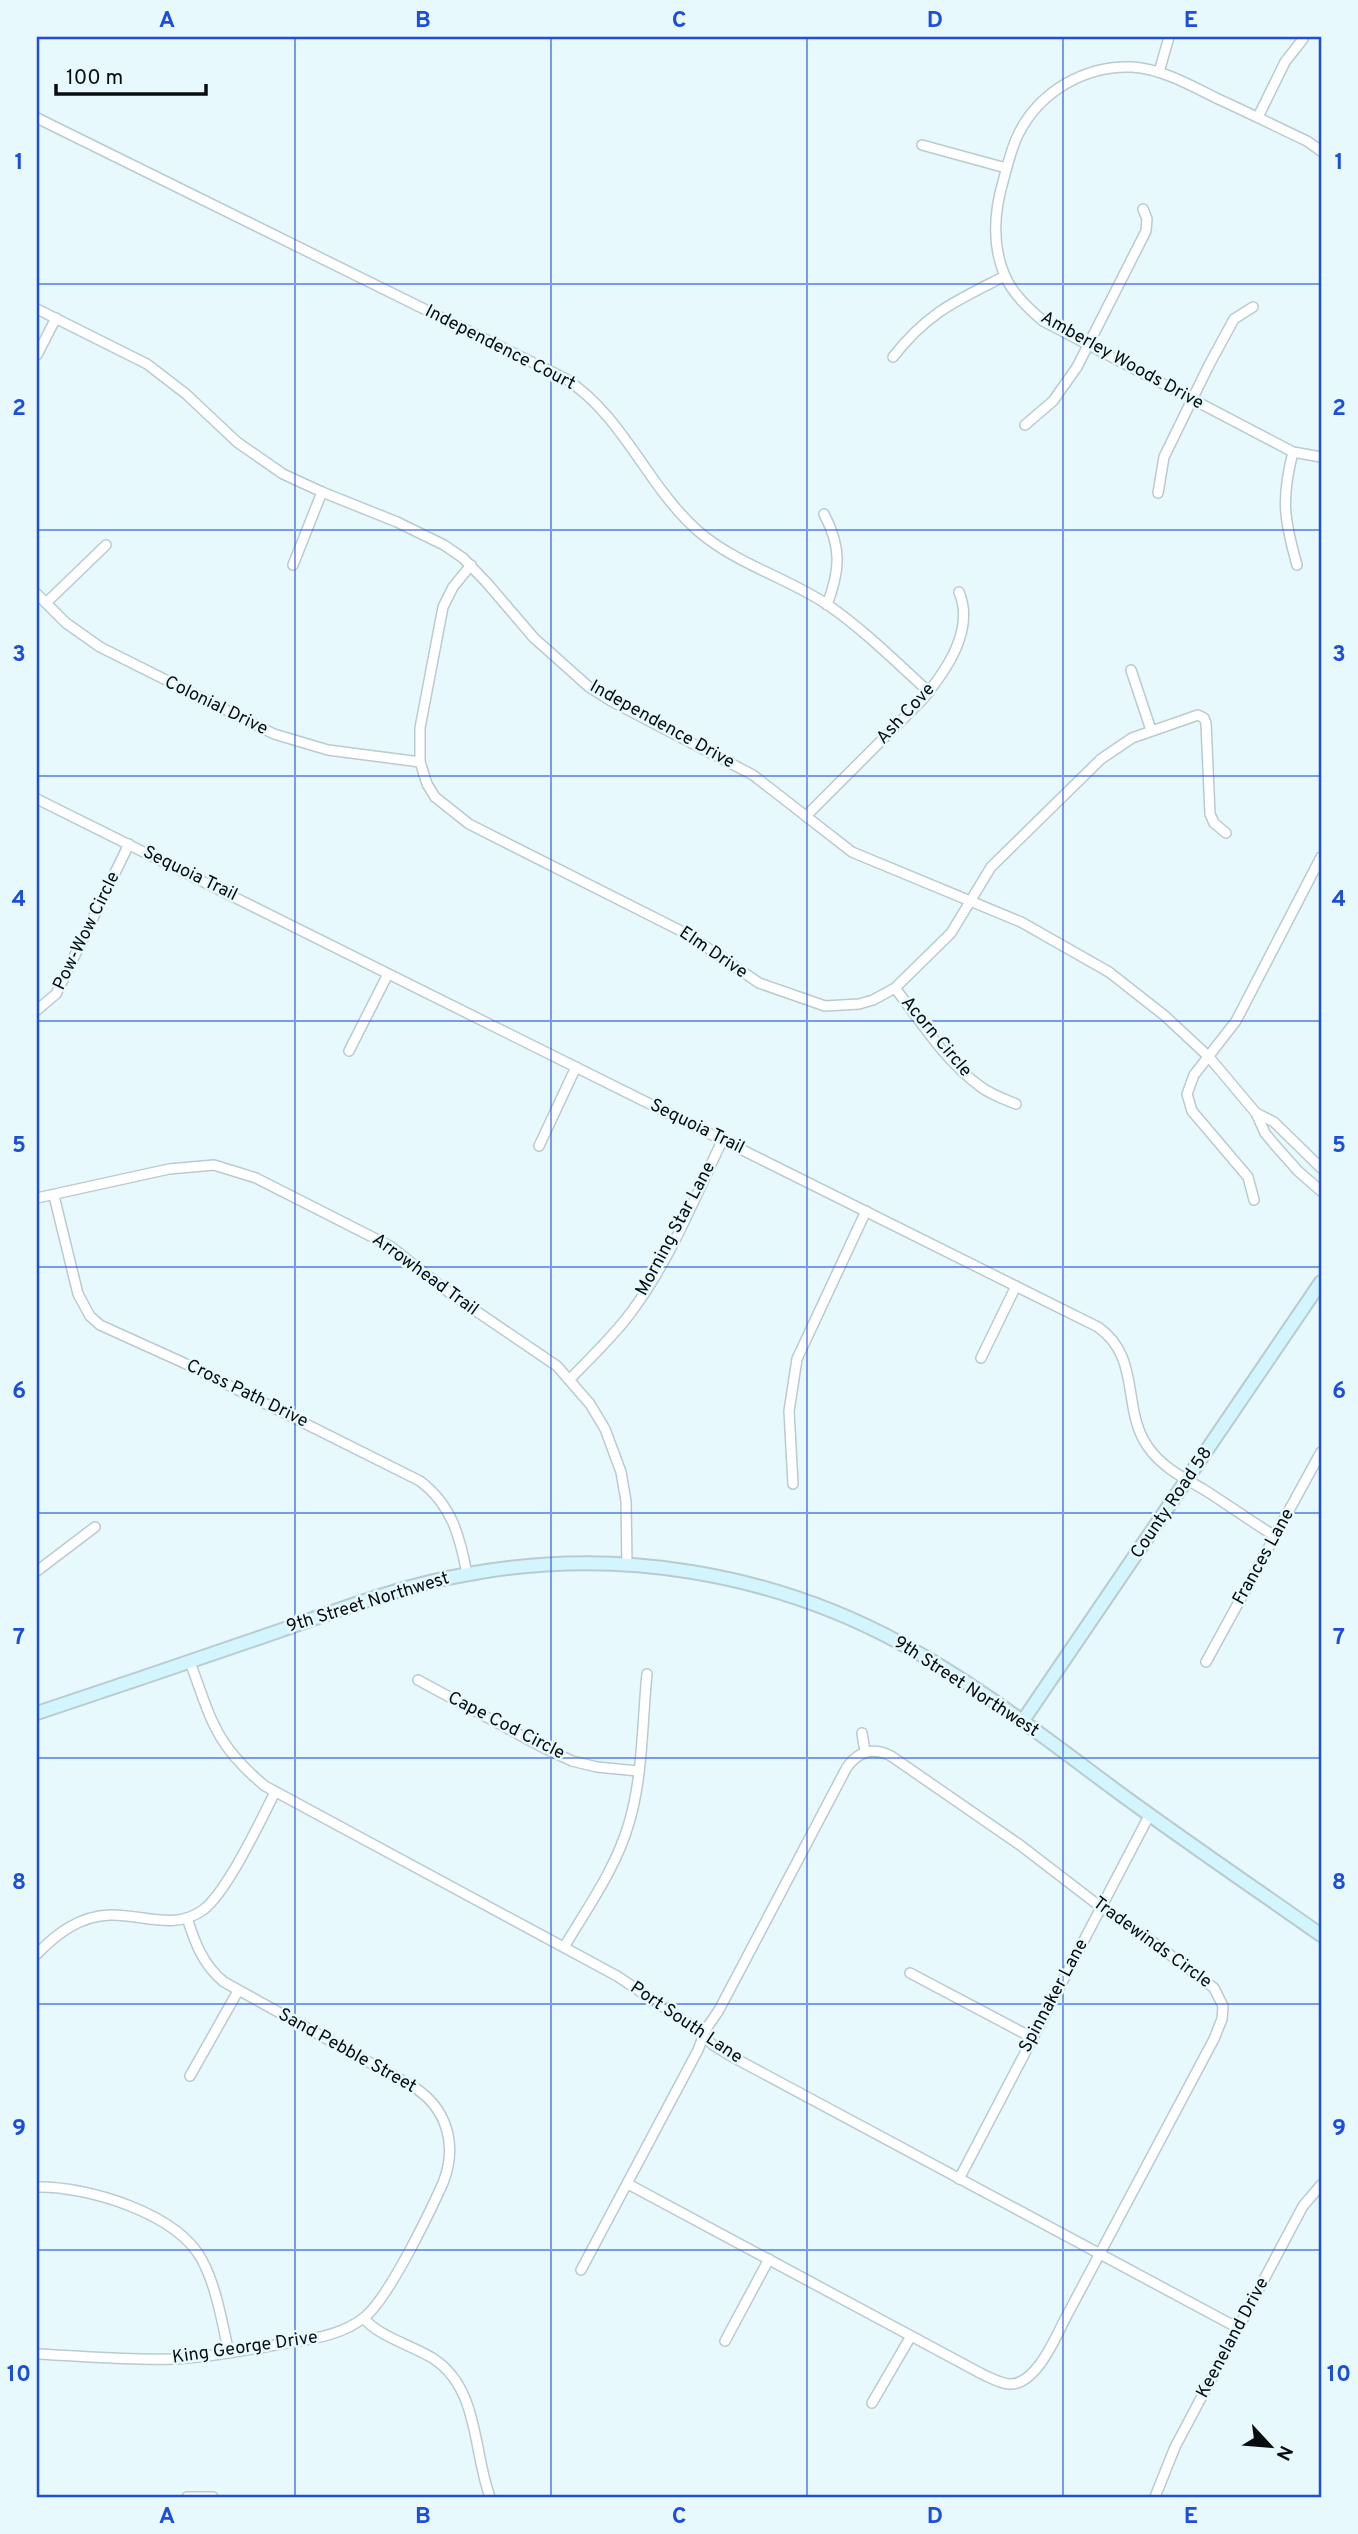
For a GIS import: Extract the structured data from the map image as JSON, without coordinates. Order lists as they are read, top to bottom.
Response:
{
  "streets": {
    "street": [
      "Independence Court",
      "Amberley Woods Drive",
      "Colonial Drive",
      "Ash Cove",
      "Independence Drive",
      "Sequoia Trail",
      "Pow-Wow Circle",
      "Elm Drive",
      "Acorn Circle",
      "Morning Star Lane",
      "Arrowhead Trail",
      "Cross Path Drive",
      "County Road 58",
      "Frances Lane",
      "9th Street Northwest",
      "Cape Cod Circle",
      "Tradewinds Circle",
      "Spinnaker Lane",
      "Port South Lane",
      "Sand Pebble Street",
      "Keeneland Drive",
      "King George Drive"
    ]
  },
  "crossings": [
    ["Independence Court", "Ash Cove"],
    ["Colonial Drive", "Elm Drive"],
    ["Ash Cove", "Independence Drive"],
    ["Independence Drive", "Elm Drive"],
    ["Sequoia Trail", "Pow-Wow Circle"],
    ["Sequoia Trail", "Morning Star Lane"],
    ["Sequoia Trail", "County Road 58"],
    ["Sequoia Trail", "Frances Lane"],
    ["Elm Drive", "Acorn Circle"],
    ["Morning Star Lane", "Arrowhead Trail"],
    ["Arrowhead Trail", "Cross Path Drive"],
    ["Arrowhead Trail", "9th Street Northwest"],
    ["Cross Path Drive", "9th Street Northwest"],
    ["County Road 58", "9th Street Northwest"],
    ["9th Street Northwest", "Spinnaker Lane"],
    ["9th Street Northwest", "Port South Lane"],
    ["Tradewinds Circle", "Spinnaker Lane"],
    ["Tradewinds Circle", "Port South Lane"],
    ["Spinnaker Lane", "Port South Lane"],
    ["Port South Lane", "Keeneland Drive"],
    ["Sand Pebble Street", "King George Drive"]
  ],
  "scale_bar": "100 m",
  "north": "bottom right",
  "grid": {
    "columns": [
      "A",
      "B",
      "C",
      "D",
      "E"
    ],
    "rows": [
      "1",
      "2",
      "3",
      "4",
      "5",
      "6",
      "7",
      "8",
      "9",
      "10"
    ]
  }
}
